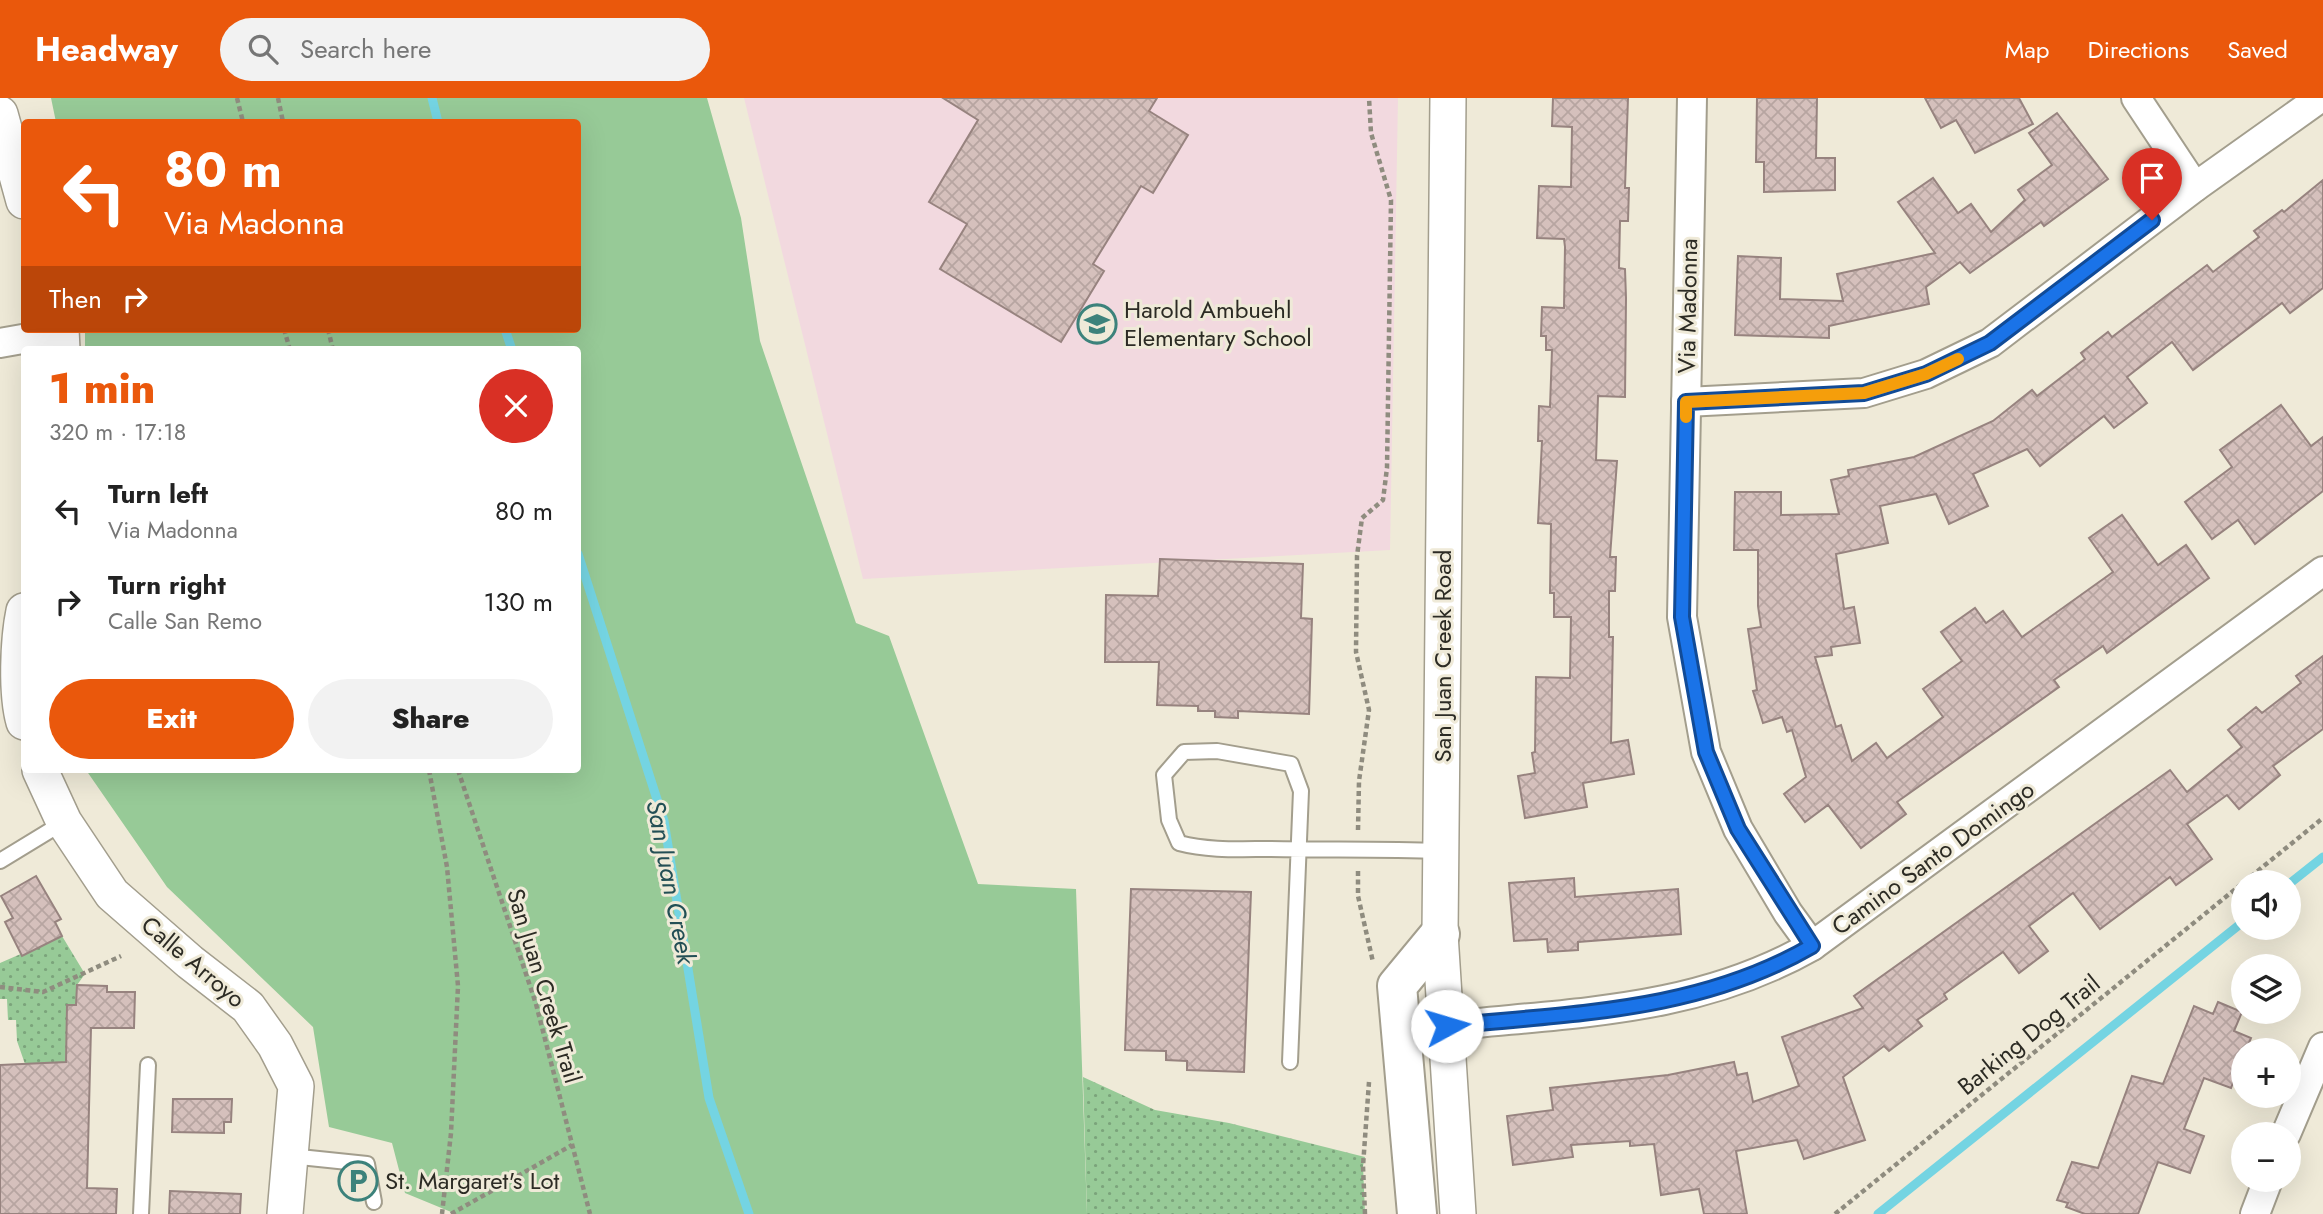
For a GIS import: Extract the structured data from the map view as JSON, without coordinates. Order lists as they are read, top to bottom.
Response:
{
  "streets": {
    "street": [
      "Via Madonna",
      "San Juan Creek Road",
      "Camino Santo Domingo",
      "Calle Arroyo"
    ],
    "path": ["San Juan Creek Trail", "Barking Dog Trail"]
  },
  "crossings": [
    ["Via Madonna", "Camino Santo Domingo"],
    ["San Juan Creek Road", "Camino Santo Domingo"]
  ],
  "water": ["San Juan Creek"],
  "places": {
    "school or university": ["Harold Ambuehl Elementary School"],
    "parking": ["St. Margaret's Lot"]
  },
  "page": {
    "header": "Headway",
    "search": "Search here",
    "nav": ["Map", "Directions", "Saved"],
    "turn": ["80 m", "Via Madonna"],
    "then": "Then",
    "heading": ["1 min", "320 m · 17:18"],
    "list": [
      {
        "name": "Turn left",
        "note": "Via Madonna",
        "value": "80 m"
      },
      {
        "name": "Turn right",
        "note": "Calle San Remo",
        "value": "130 m"
      }
    ],
    "buttons": ["Exit", "Share"],
    "map_buttons": ["+", "−"]
  }
}
